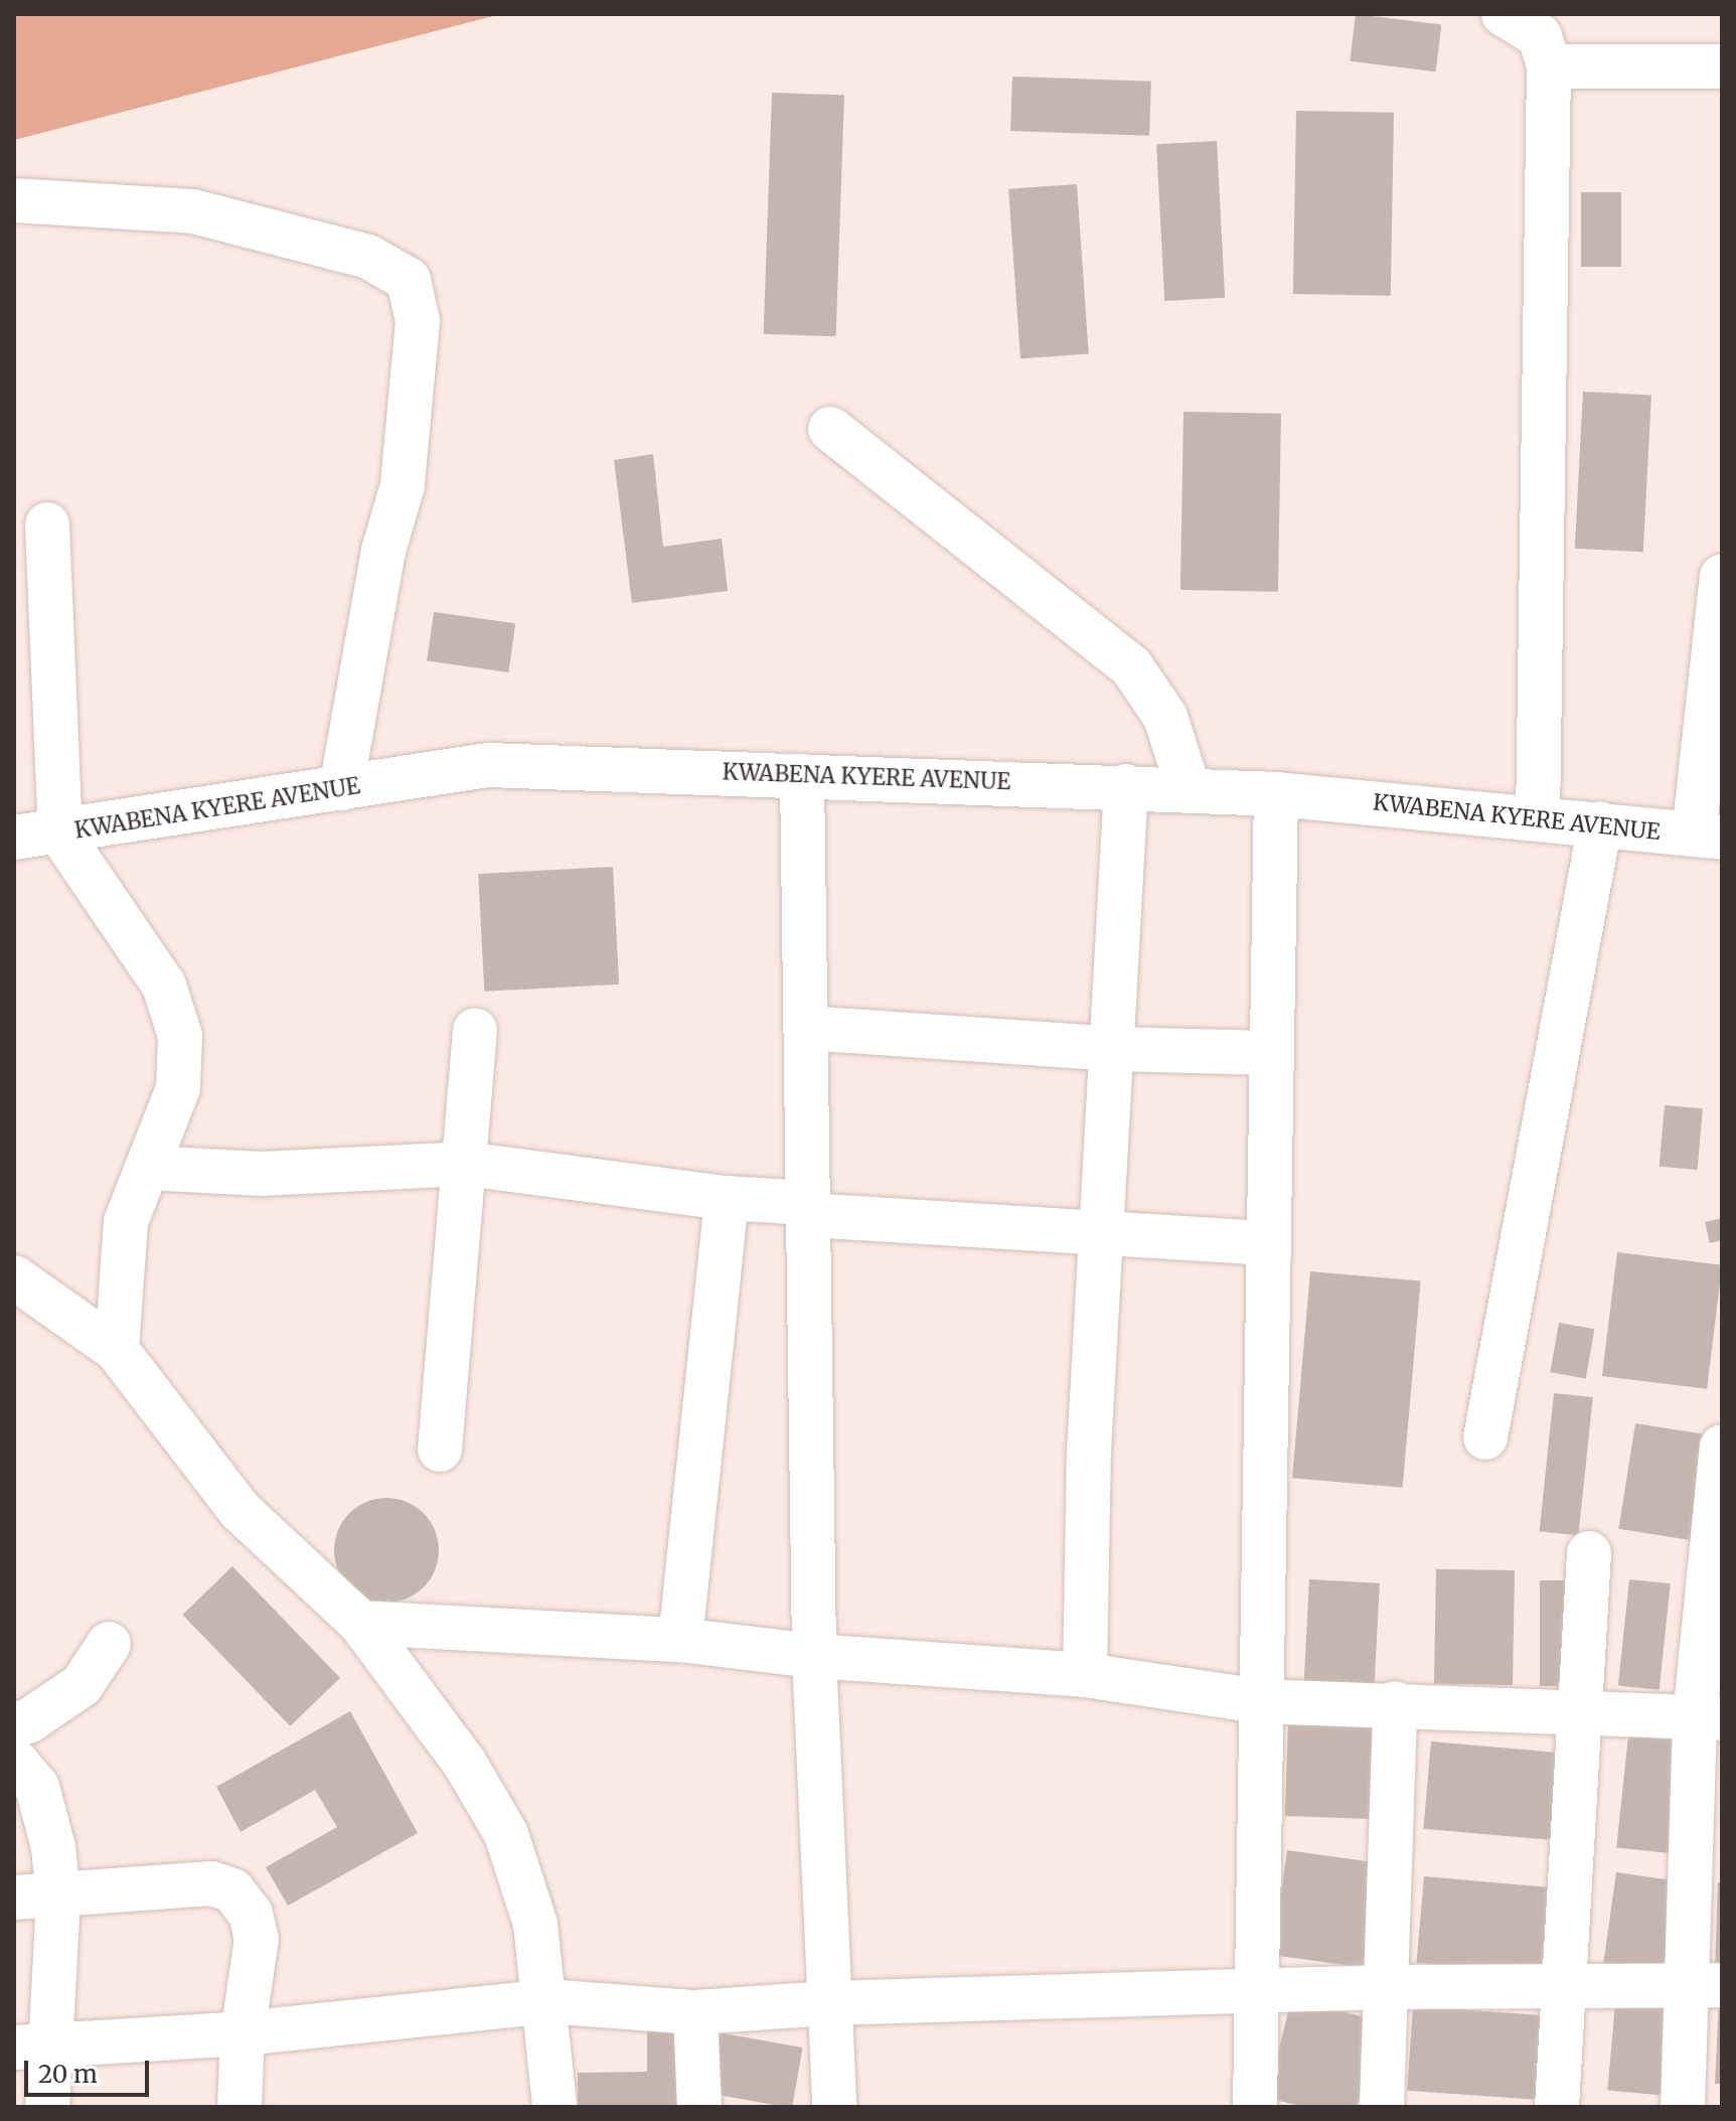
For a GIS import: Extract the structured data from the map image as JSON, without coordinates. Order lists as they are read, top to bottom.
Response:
{
  "streets": {
    "street": ["KWABENA KYERE AVENUE"]
  },
  "scale_bar": "20 m"
}
